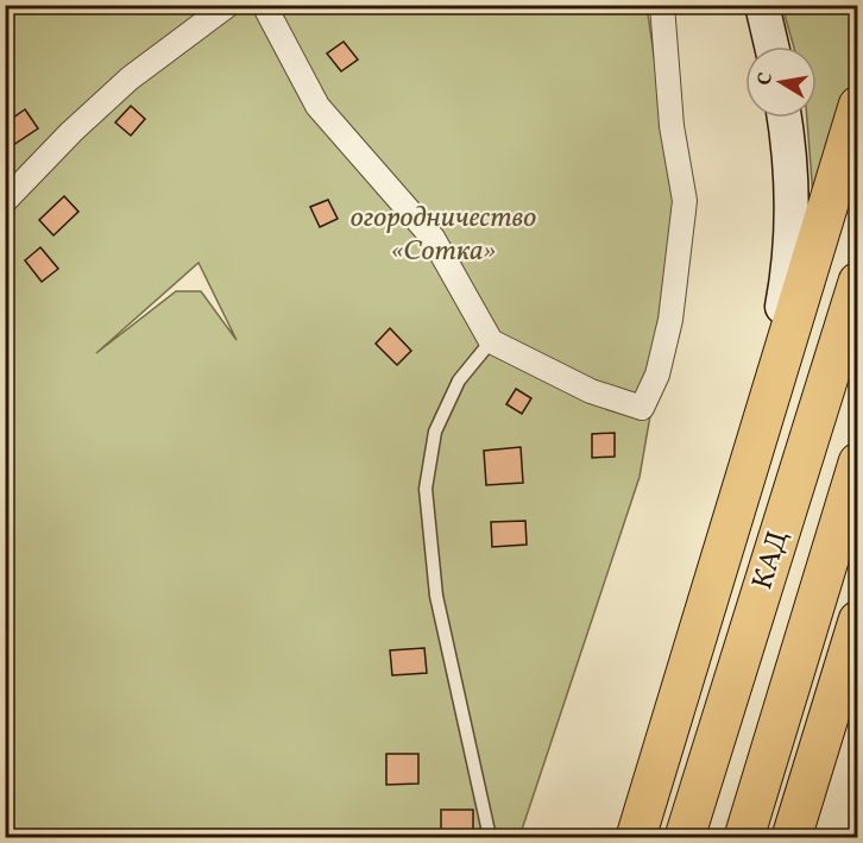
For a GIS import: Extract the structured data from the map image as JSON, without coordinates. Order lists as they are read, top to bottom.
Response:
{
  "streets": {
    "highway": ["КАД"]
  },
  "parks": ["огородничество «Сотка»"],
  "north": "left"
}
